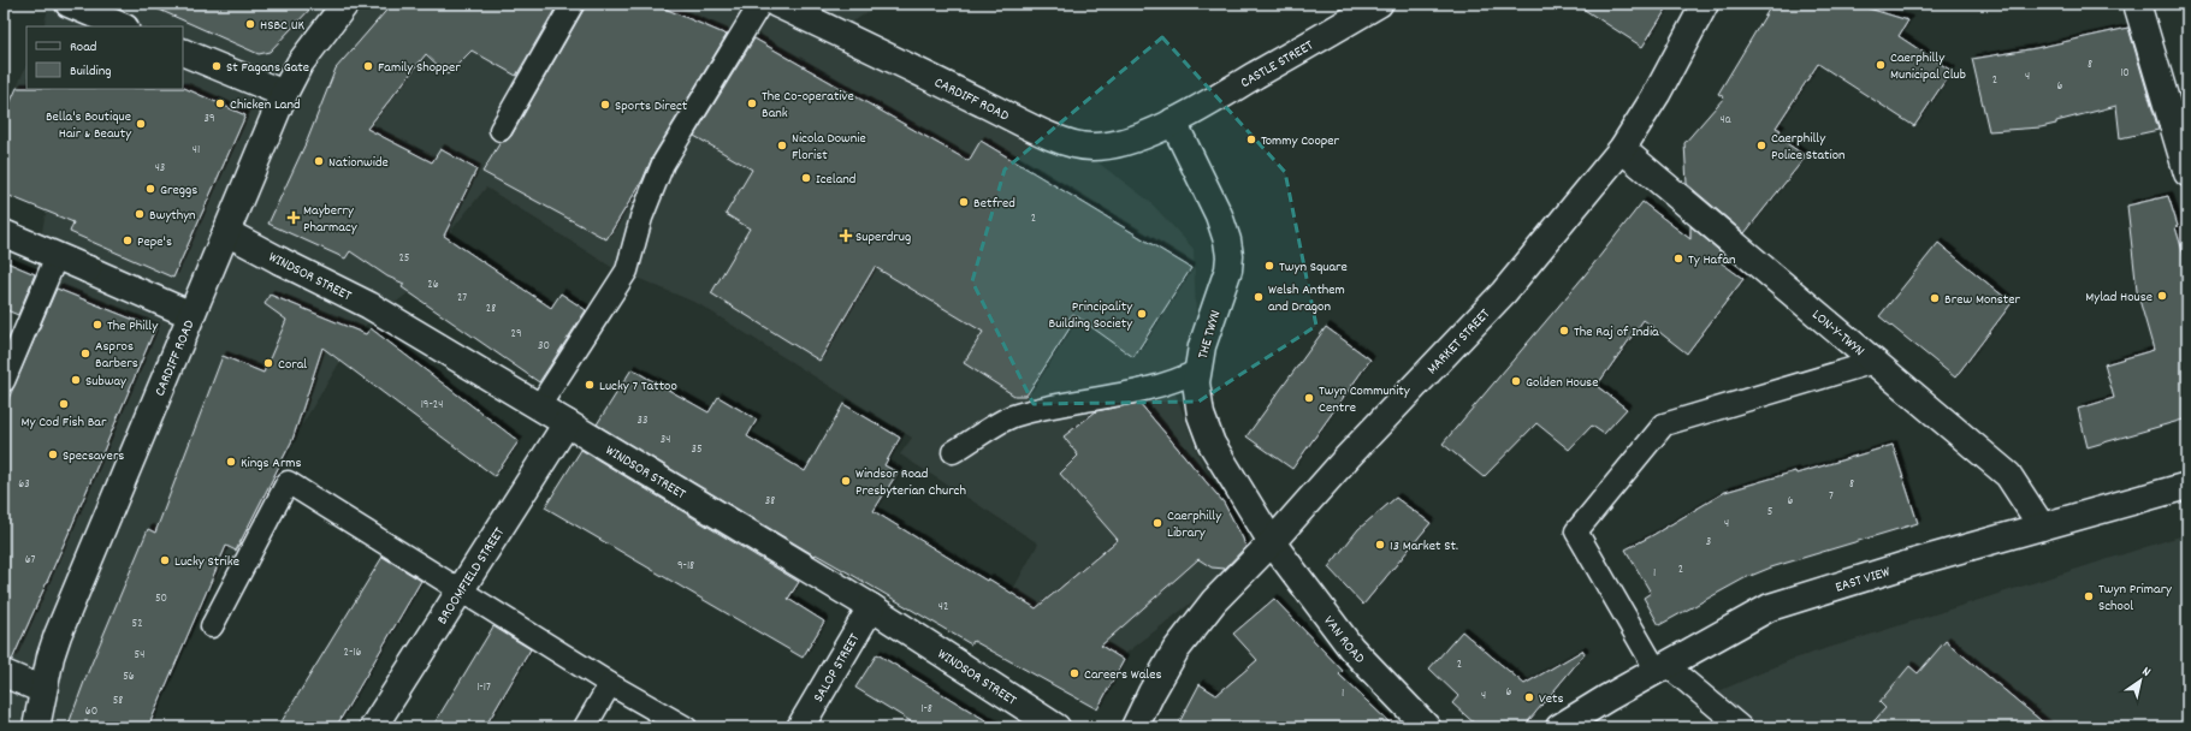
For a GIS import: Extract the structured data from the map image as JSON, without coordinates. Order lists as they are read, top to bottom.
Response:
{
  "streets": {
    "street": [
      "CASTLE STREET",
      "CARDIFF ROAD",
      "WINDSOR STREET",
      "LON-Y-TWYN",
      "THE TWYN",
      "MARKET STREET",
      "BROOMFIELD STREET",
      "EAST VIEW",
      "VAN ROAD",
      "SALOP STREET"
    ]
  },
  "crossings": [
    ["CASTLE STREET", "CARDIFF ROAD"],
    ["CASTLE STREET", "THE TWYN"],
    ["CARDIFF ROAD", "WINDSOR STREET"],
    ["CARDIFF ROAD", "THE TWYN"],
    ["WINDSOR STREET", "BROOMFIELD STREET"],
    ["WINDSOR STREET", "SALOP STREET"],
    ["LON-Y-TWYN", "MARKET STREET"],
    ["LON-Y-TWYN", "EAST VIEW"],
    ["THE TWYN", "MARKET STREET"],
    ["THE TWYN", "VAN ROAD"],
    ["MARKET STREET", "VAN ROAD"]
  ],
  "places": {
    "other": [
      "HSBC UK",
      "Caerphilly Municipal Club",
      "St Fagans Gate",
      "Family Shopper",
      "Chicken Land",
      "The Co-operative Bank",
      "Sports Direct",
      "Bella's Boutique Hair & Beauty",
      "Tommy Cooper",
      "Nicola Downie Florist",
      "Caerphilly Police Station",
      "Nationwide",
      "Iceland",
      "Greggs",
      "Betfred",
      "Bwythyn",
      "Pepe's",
      "Ty Hafan",
      "Twyn Square",
      "Mylad House",
      "Welsh Anthem and Dragon",
      "Brew Monster",
      "Principality Building Society",
      "The Philly",
      "The Raj of India",
      "Aspros Barbers",
      "Coral",
      "Subway",
      "Golden House",
      "Lucky 7 Tattoo",
      "Twyn Community Centre",
      "My Cod Fish Bar",
      "Specsavers",
      "Kings Arms",
      "Windsor Road Presbyterian Church",
      "Caerphilly Library",
      "13 Market St.",
      "Lucky Strike",
      "Twyn Primary School",
      "Careers Wales",
      "Vets"
    ],
    "health": ["Mayberry Pharmacy", "Superdrug"]
  },
  "house_numbers": [
    "8",
    "10",
    "4",
    "2",
    "6",
    "39",
    "4a",
    "41",
    "43",
    "2",
    "25",
    "26",
    "27",
    "28",
    "29",
    "30",
    "19-24",
    "33",
    "34",
    "35",
    "63",
    "8",
    "7",
    "38",
    "6",
    "5",
    "4",
    "3",
    "67",
    "9-18",
    "2",
    "1",
    "50",
    "42",
    "52",
    "2-16",
    "54",
    "2",
    "56",
    "1-17",
    "6",
    "1",
    "4",
    "58",
    "1-8",
    "60"
  ],
  "legend": ["Road", "Building"],
  "north": "top right"
}
